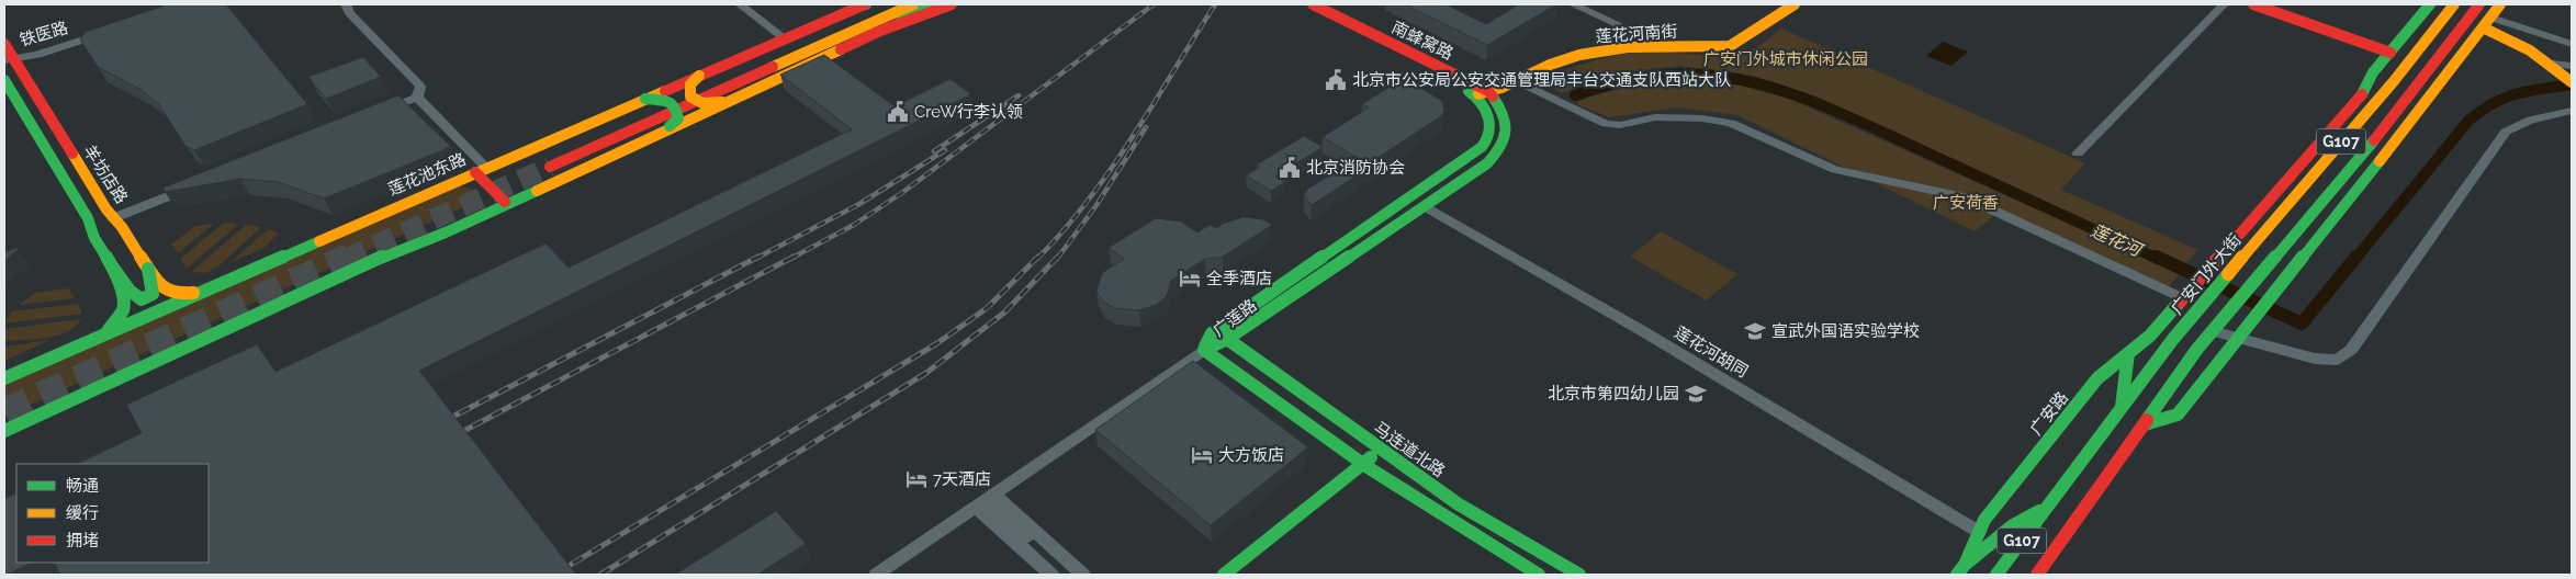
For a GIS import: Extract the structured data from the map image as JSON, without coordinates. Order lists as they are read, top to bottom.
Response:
{
  "streets": {
    "main road": [
      "莲花河南街",
      "南蜂窝路",
      "G107",
      "羊坊店路",
      "莲花池东路",
      "广安门外大街",
      "广莲路",
      "广安路",
      "马连道北路"
    ],
    "street": ["铁医路", "莲花河胡同"]
  },
  "crossings": [
    ["铁医路", "羊坊店路"],
    ["莲花河南街", "南蜂窝路"],
    ["莲花河南街", "广莲路"],
    ["南蜂窝路", "广莲路"],
    ["羊坊店路", "莲花池东路"],
    ["广安门外大街", "广安路"],
    ["广莲路", "莲花河胡同"],
    ["广莲路", "马连道北路"],
    ["莲花河胡同", "广安路"]
  ],
  "water": ["莲花河"],
  "parks": ["广安门外城市休闲公园", "广安荷香"],
  "places": {
    "public building": ["北京市公安局公安交通管理局丰台交通支队西站大队", "CreW行李认领", "北京消防协会"],
    "hotel": ["全季酒店", "大方饭店", "7天酒店"],
    "school or university": ["宣武外国语实验学校", "北京市第四幼儿园"]
  },
  "legend": ["畅通", "缓行", "拥堵"]
}
